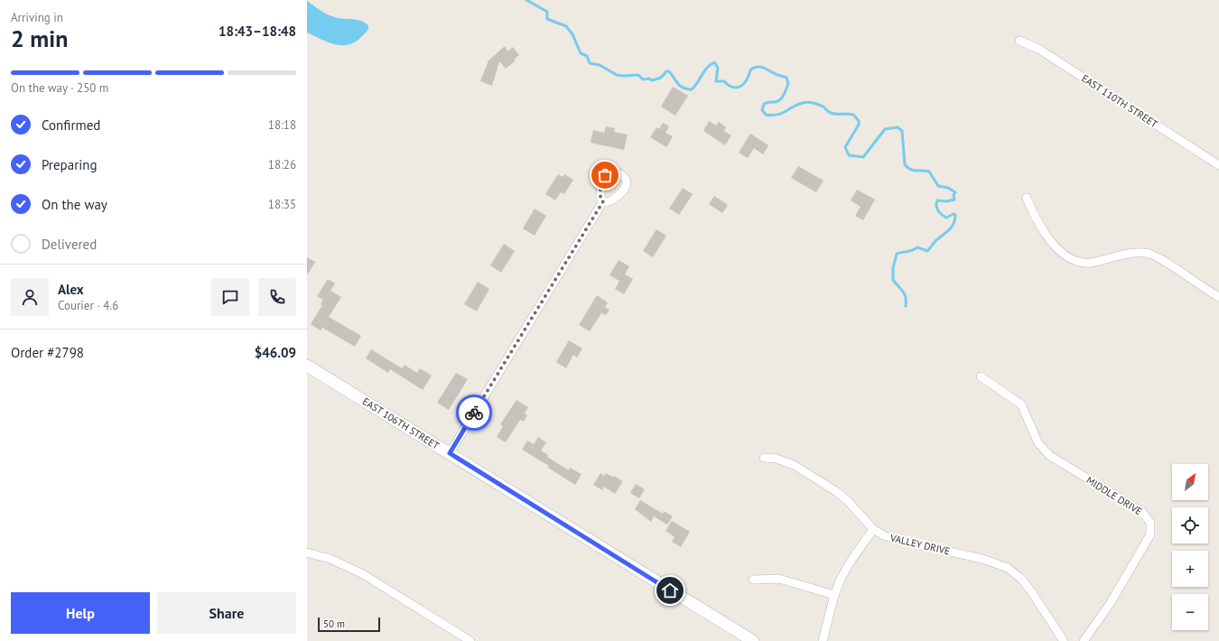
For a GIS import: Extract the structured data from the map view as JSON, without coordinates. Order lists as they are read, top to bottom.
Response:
{
  "streets": {
    "street": [
      "EAST 110TH STREET",
      "EAST 106TH STREET",
      "MIDDLE DRIVE",
      "VALLEY DRIVE"
    ]
  },
  "scale_bar": "50 m",
  "north": "top right",
  "page": {
    "heading": ["2 min", "Arriving in", "18:43–18:48"],
    "panel": [
      "Alex",
      "Courier · 4.6",
      "Order #2798",
      "$46.09"
    ],
    "bar": "On the way · 250 m",
    "list": [
      ["Confirmed", "18:18"],
      ["Preparing", "18:26"],
      ["On the way", "18:35"],
      "Delivered"
    ],
    "map_buttons": ["+", "−"],
    "buttons": ["Help", "Share"],
    "scale": "50 m"
  }
}
